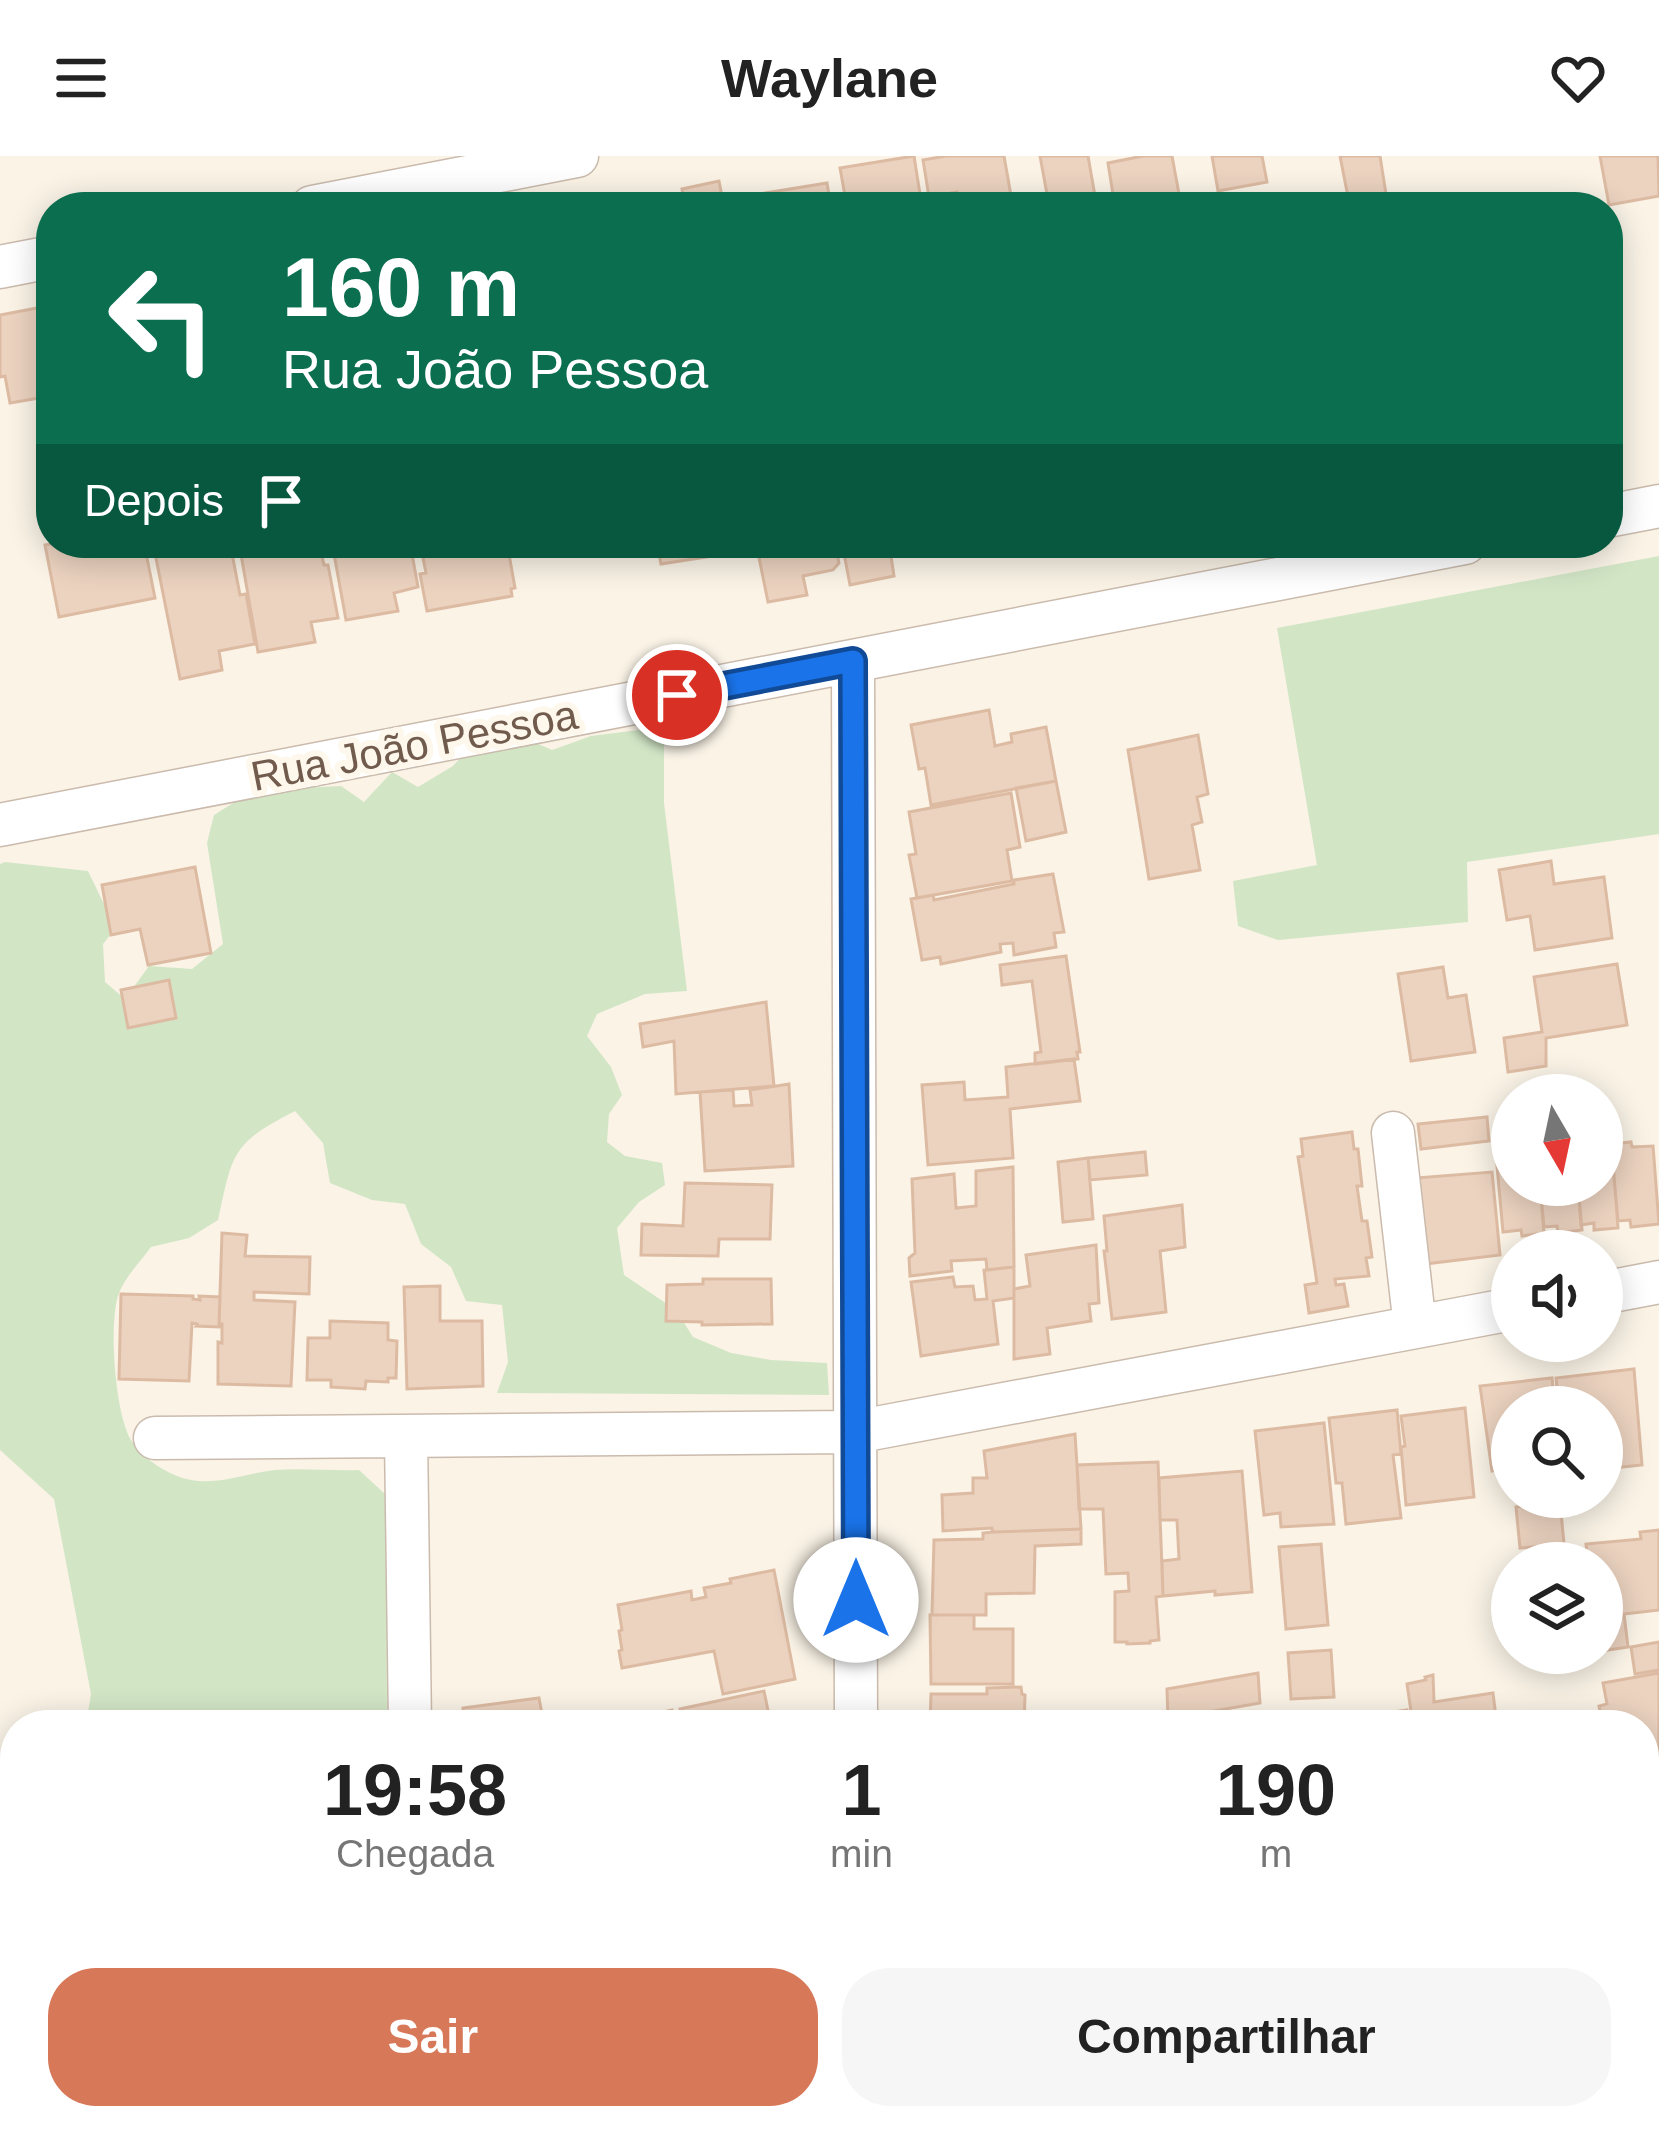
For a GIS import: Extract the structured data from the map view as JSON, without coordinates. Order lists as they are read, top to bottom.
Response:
{
  "streets": {
    "street": ["Rua João Pessoa"]
  },
  "north": "bottom",
  "page": {
    "header": "Waylane",
    "turn": ["160 m", "Rua João Pessoa"],
    "then": "Depois",
    "eta": [
      "19:58",
      "Chegada",
      "1",
      "min",
      "190",
      "m"
    ],
    "buttons": ["Sair", "Compartilhar"]
  }
}
